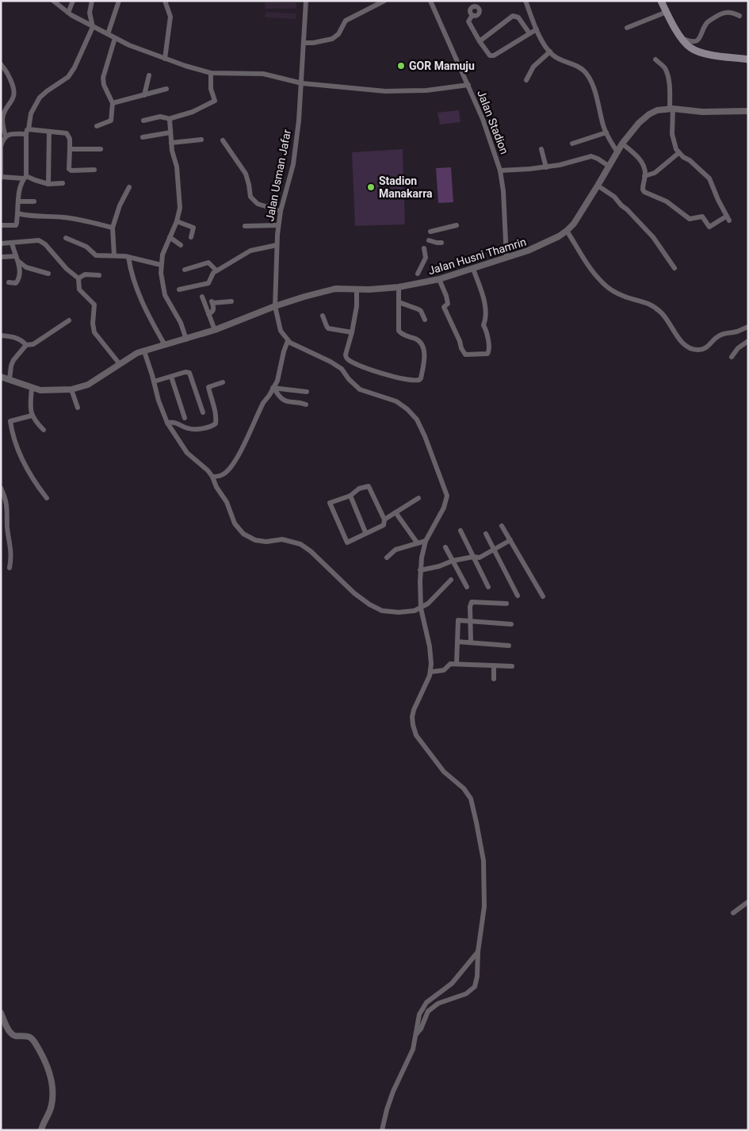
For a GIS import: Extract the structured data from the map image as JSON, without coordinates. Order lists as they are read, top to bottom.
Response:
{
  "streets": {
    "street": ["Jalan Stadion", "Jalan Usman Jafar", "Jalan Husni Thamrin"]
  },
  "crossings": [
    ["Jalan Stadion", "Jalan Husni Thamrin"],
    ["Jalan Usman Jafar", "Jalan Husni Thamrin"]
  ],
  "places": ["GOR Mamuju", "Stadion Manakarra"]
}
